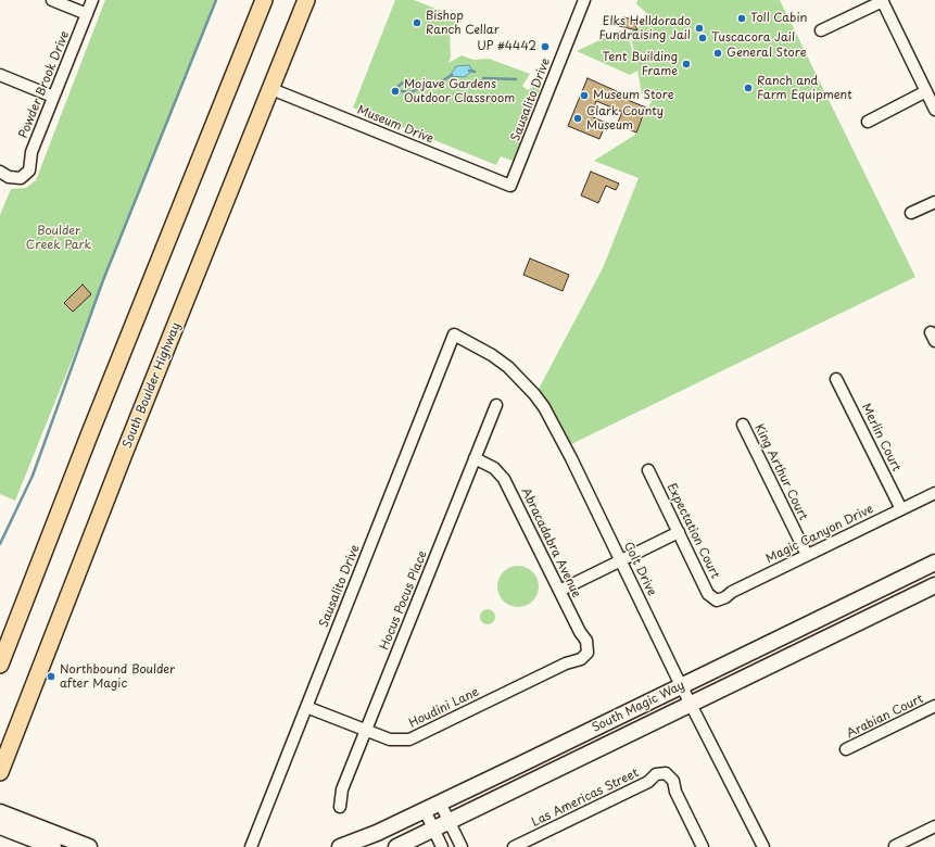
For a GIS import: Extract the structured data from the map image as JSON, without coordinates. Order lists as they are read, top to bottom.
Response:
{
  "streets": {
    "main road": ["South Boulder Highway"],
    "street": [
      "Powder Brook Drive",
      "Sausalito Drive",
      "Museum Drive",
      "Merlin Court",
      "King Arthur Court",
      "Expectation Court",
      "Magic Canyon Drive",
      "Abracadabra Avenue",
      "Colt Drive",
      "Hocus Pocus Place",
      "South Magic Way",
      "Houdini Lane",
      "Arabian Court",
      "Las Americas Street"
    ]
  },
  "crossings": [
    ["Sausalito Drive", "Museum Drive"],
    ["Sausalito Drive", "Colt Drive"],
    ["Sausalito Drive", "Houdini Lane"],
    ["Museum Drive", "South Boulder Highway"],
    ["Merlin Court", "Magic Canyon Drive"],
    ["King Arthur Court", "Magic Canyon Drive"],
    ["Expectation Court", "Magic Canyon Drive"],
    ["Abracadabra Avenue", "Hocus Pocus Place"],
    ["Abracadabra Avenue", "Houdini Lane"],
    ["Colt Drive", "South Magic Way"],
    ["Hocus Pocus Place", "Houdini Lane"]
  ],
  "parks": ["Boulder Creek Park"],
  "places": [
    "Toll Cabin",
    "Bishop Ranch Cellar",
    "Elks Helldorado Fundraising Jail",
    "Tuscacora Jail",
    "UP #4442",
    "General Store",
    "Tent Building Frame",
    "Ranch and Farm Equipment",
    "Mojave Gardens Outdoor Classroom",
    "Museum Store",
    "Clark County Museum",
    "Northbound Boulder after Magic"
  ]
}
